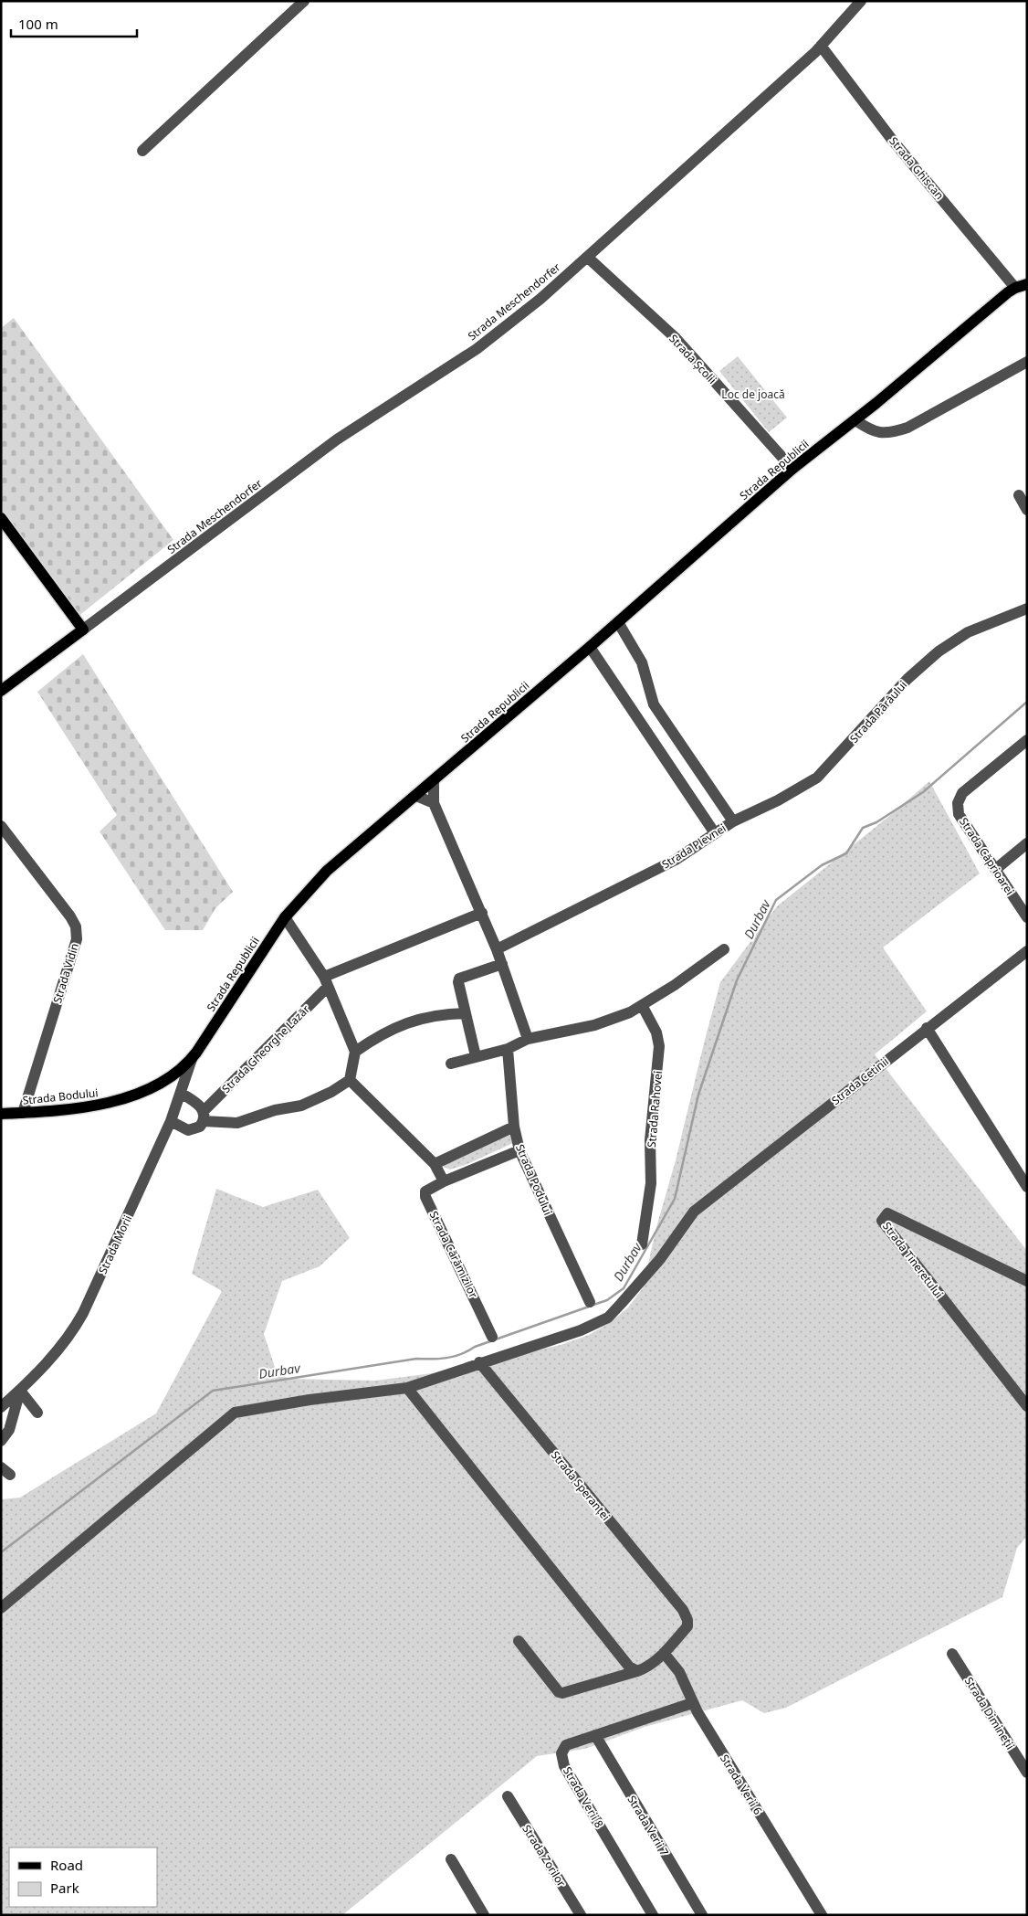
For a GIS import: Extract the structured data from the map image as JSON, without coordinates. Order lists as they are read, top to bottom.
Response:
{
  "streets": {
    "main road": ["Strada Meschendorfer", "Strada Republicii", "Strada Bodului"],
    "street": [
      "Strada Ghiscan",
      "Strada Școlii",
      "Strada Pârâului",
      "Strada Plevnei",
      "Strada Căprioarei",
      "Strada Vidin",
      "Strada Gheorghe Lazăr",
      "Strada Cetinii",
      "Strada Rahovei",
      "Strada Podului",
      "Strada Morii",
      "Strada Cărămizilor",
      "Strada Tineretului",
      "Strada Speranței",
      "Strada Dimineții",
      "Strada Verii 6",
      "Strada Verii 8",
      "Strada Verii 7",
      "Strada Zorilor"
    ]
  },
  "crossings": [
    ["Strada Ghiscan", "Strada Meschendorfer"],
    ["Strada Ghiscan", "Strada Republicii"],
    ["Strada Meschendorfer", "Strada Școlii"],
    ["Strada Școlii", "Strada Republicii"],
    ["Strada Republicii", "Strada Plevnei"],
    ["Strada Republicii", "Strada Bodului"],
    ["Strada Republicii", "Strada Morii"],
    ["Strada Pârâului", "Strada Plevnei"],
    ["Strada Vidin", "Strada Bodului"],
    ["Strada Cetinii", "Strada Speranței"],
    ["Strada Bodului", "Strada Morii"],
    ["Strada Speranței", "Strada Verii 6"],
    ["Strada Verii 6", "Strada Verii 8"],
    ["Strada Verii 8", "Strada Verii 7"]
  ],
  "water": ["Durbav"],
  "parks": ["Loc de joacă"],
  "legend": ["Road", "Park"],
  "scale_bar": "100 m"
}
